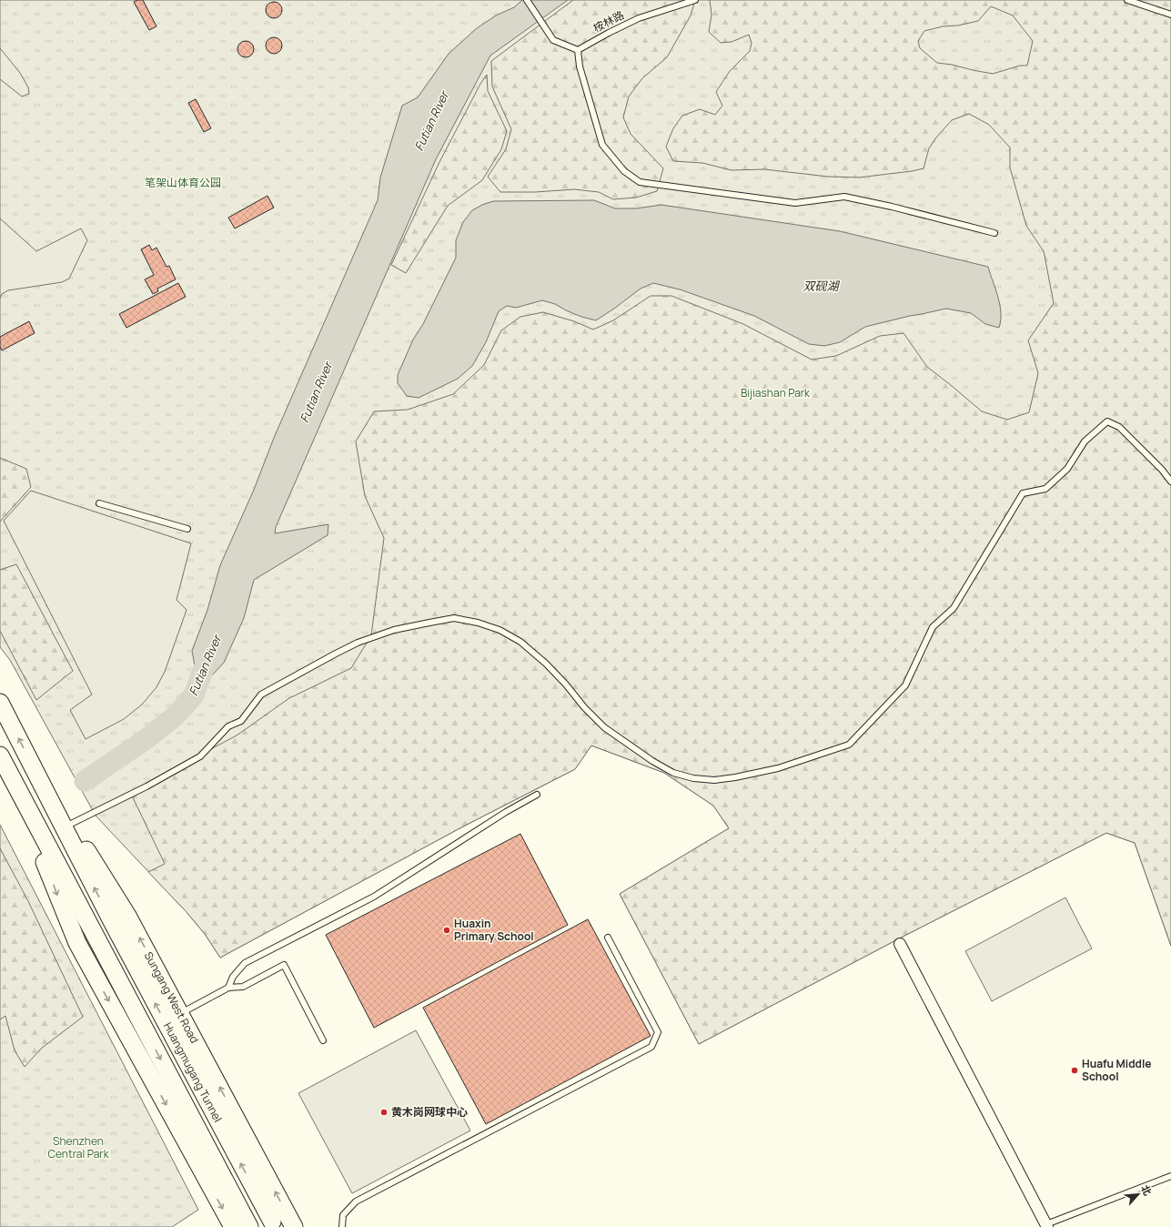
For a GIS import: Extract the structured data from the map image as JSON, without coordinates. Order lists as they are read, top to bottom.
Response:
{
  "streets": {
    "main road": ["Sungang West Road", "Huangmugang Tunnel"],
    "lane": ["桉林路"]
  },
  "crossings": [
    ["Sungang West Road", "Huangmugang Tunnel"]
  ],
  "water": ["Futian River", "双砚湖"],
  "parks": ["笔架山体育公园", "Bijiashan Park", "Shenzhen Central Park"],
  "places": ["Huaxin Primary School", "Huafu Middle School", "黄木岗网球中心"],
  "north": "top right"
}
